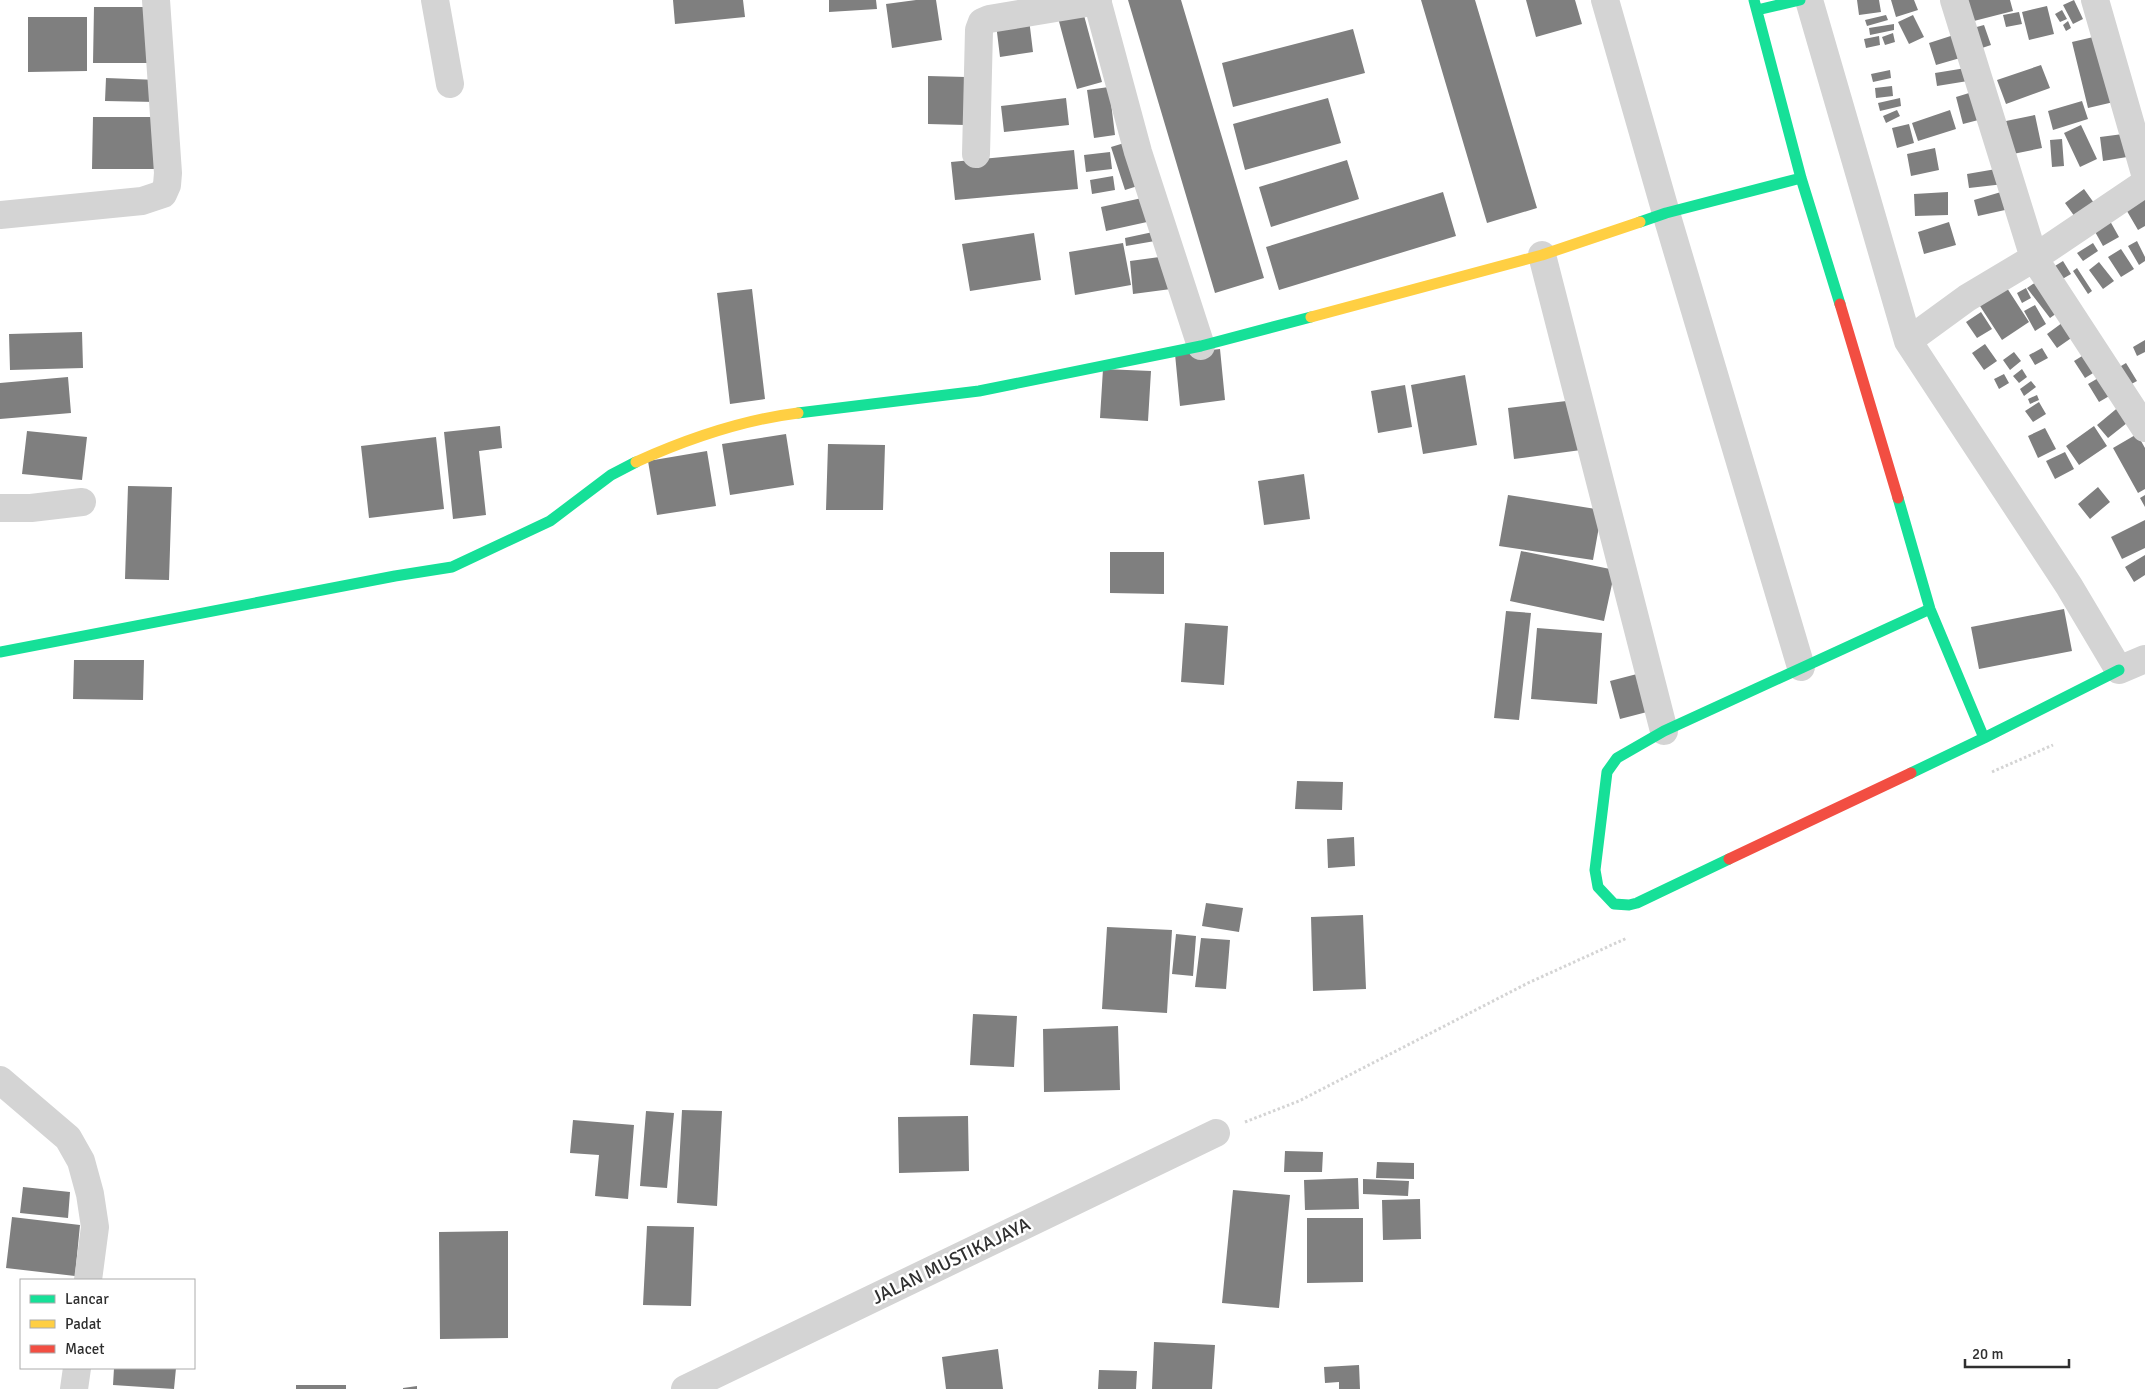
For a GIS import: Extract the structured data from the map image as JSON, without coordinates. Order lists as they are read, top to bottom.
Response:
{
  "streets": {
    "street": ["JALAN MUSTIKAJAYA"]
  },
  "legend": ["Lancar", "Padat", "Macet"],
  "scale_bar": "20 m"
}
